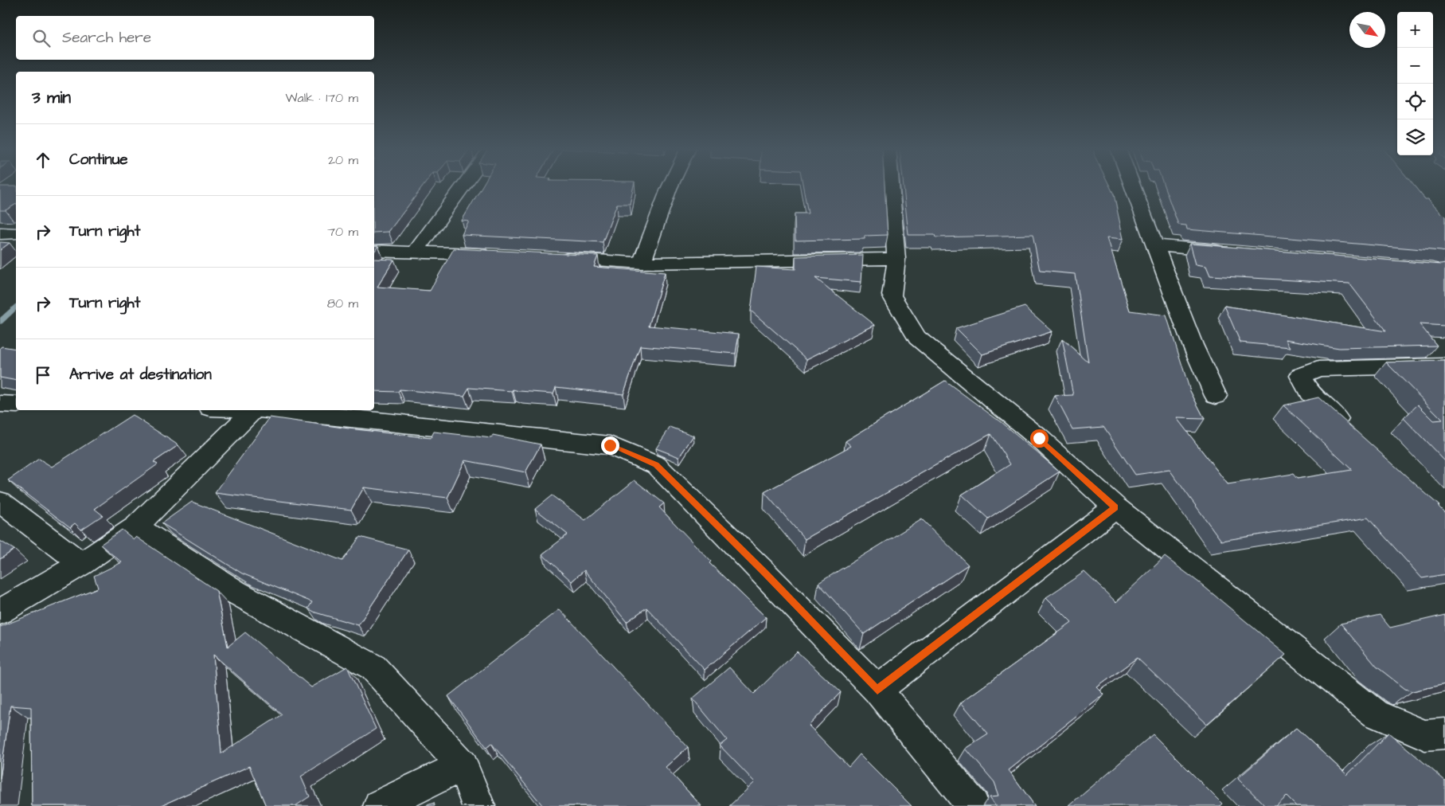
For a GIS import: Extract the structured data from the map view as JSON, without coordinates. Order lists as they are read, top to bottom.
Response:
{
  "north": "bottom right",
  "page": {
    "map_buttons": ["+", "−"],
    "search": "Search here",
    "heading": ["3 min", "Walk · 170 m"],
    "list": [
      ["Continue", "20 m"],
      ["Turn right", "70 m"],
      ["Turn right", "80 m"],
      "Arrive at destination"
    ]
  }
}
